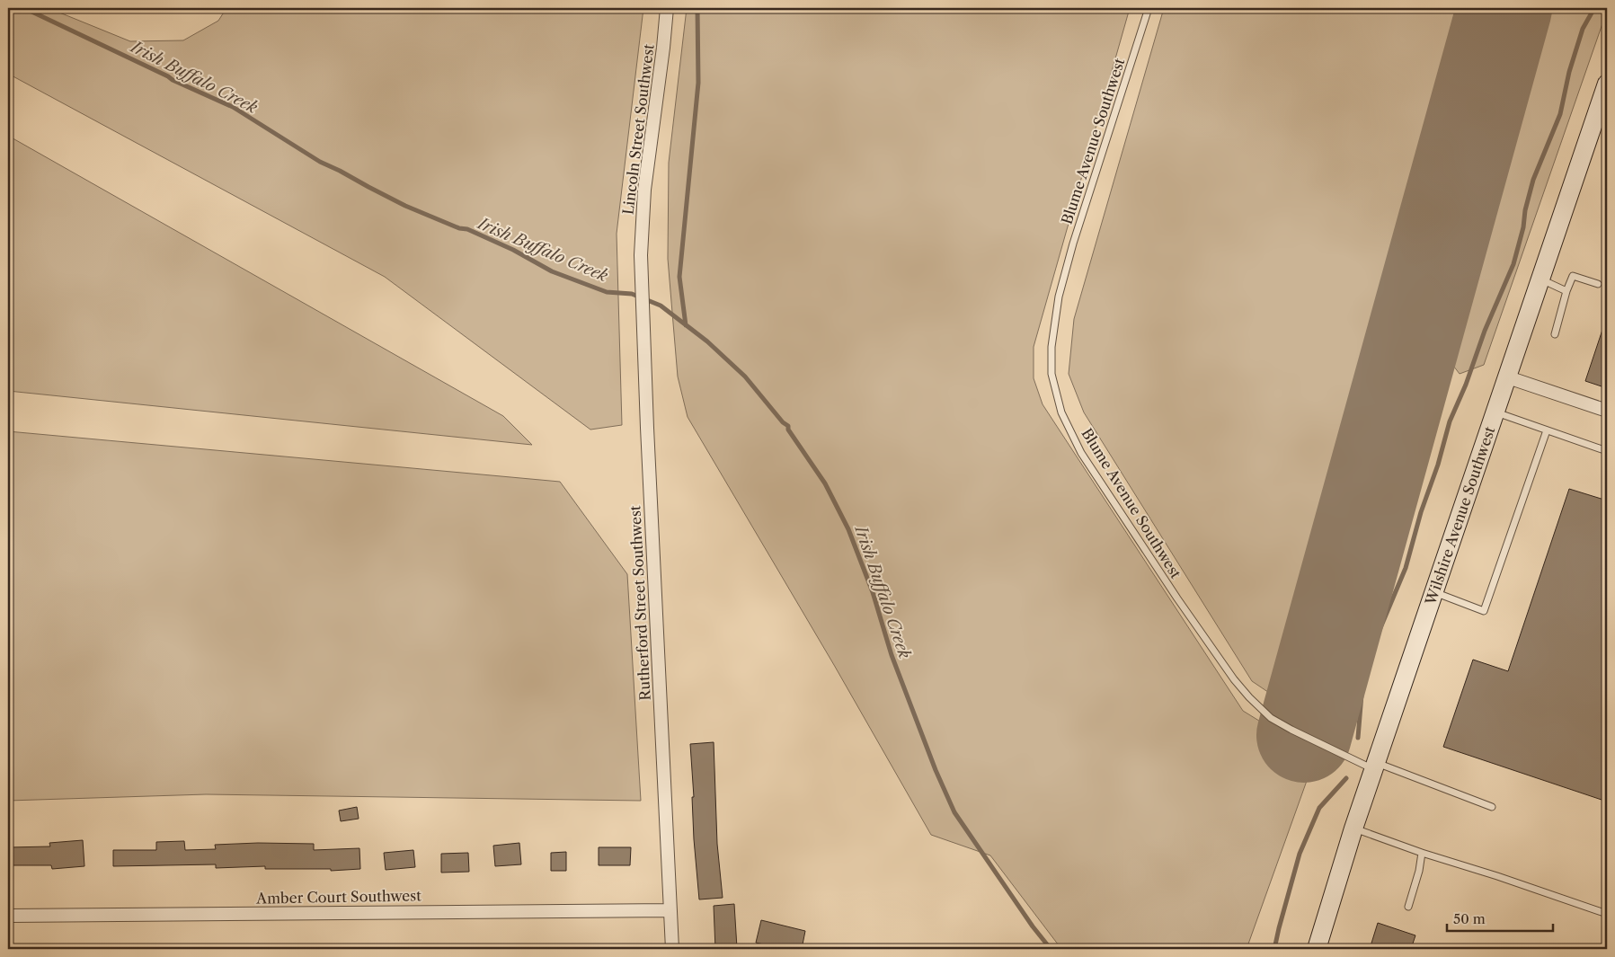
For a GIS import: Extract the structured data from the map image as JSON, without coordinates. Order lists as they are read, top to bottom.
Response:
{
  "streets": {
    "street": [
      "Lincoln Street Southwest",
      "Wilshire Avenue Southwest",
      "Rutherford Street Southwest",
      "Amber Court Southwest"
    ],
    "lane": ["Blume Avenue Southwest"]
  },
  "crossings": [
    ["Lincoln Street Southwest", "Rutherford Street Southwest"],
    ["Blume Avenue Southwest", "Wilshire Avenue Southwest"],
    ["Rutherford Street Southwest", "Amber Court Southwest"]
  ],
  "water": ["Irish Buffalo Creek"],
  "scale_bar": "50 m"
}
